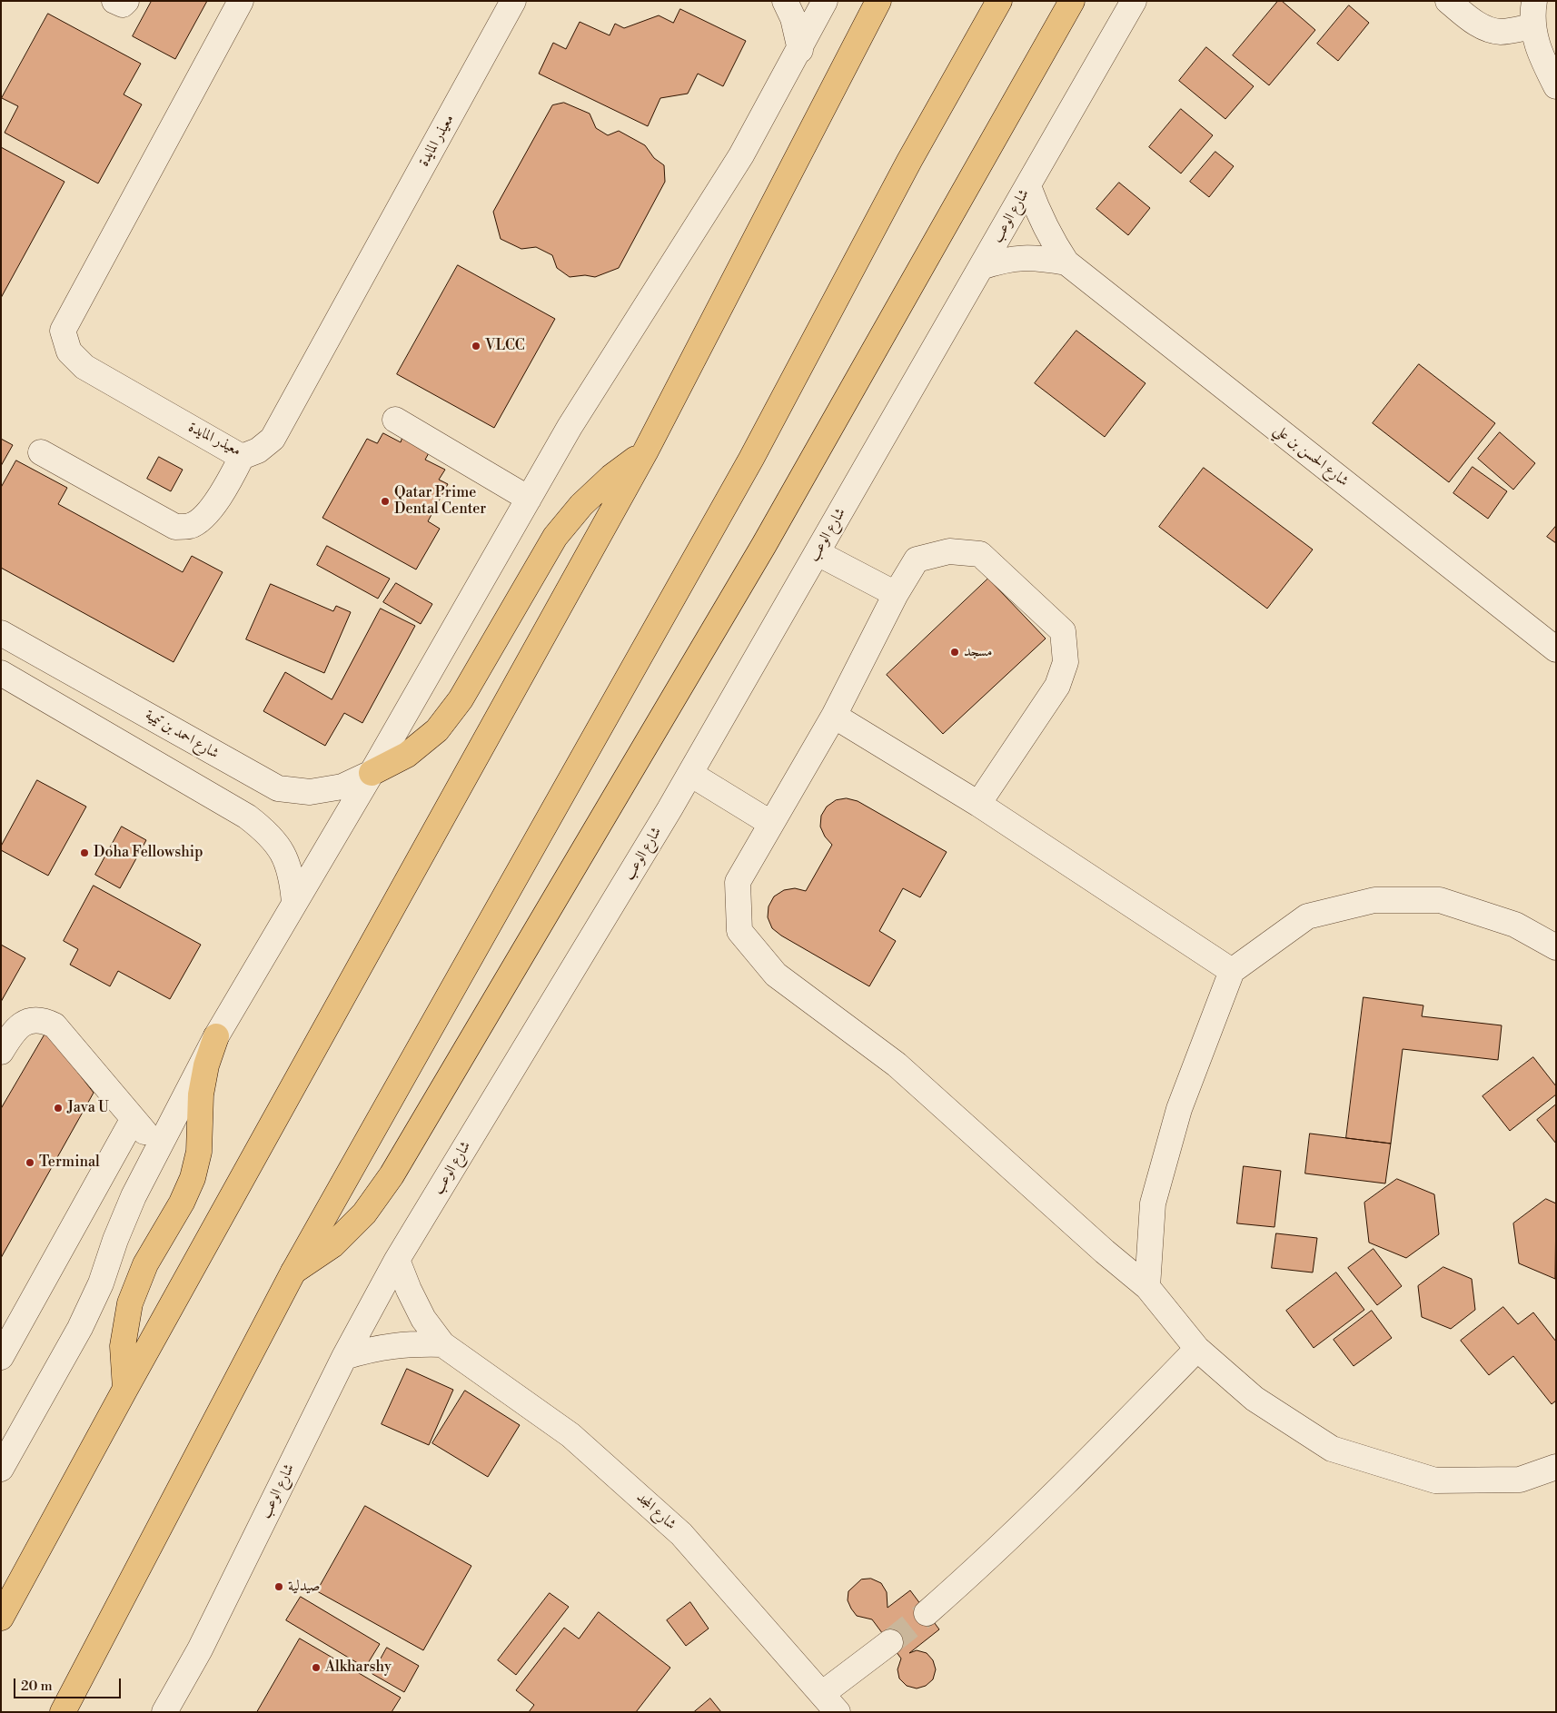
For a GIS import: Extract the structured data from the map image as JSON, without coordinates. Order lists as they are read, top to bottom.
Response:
{
  "streets": {
    "street": [
      "معيذر المايدة",
      "شارع الوعب",
      "شارع الحسن بن علي",
      "شارع احمد بن تيمية",
      "شارع المجد"
    ]
  },
  "crossings": [
    ["شارع الوعب", "شارع الحسن بن علي"],
    ["شارع الوعب", "شارع المجد"]
  ],
  "places": [
    "VLCC",
    "Qatar Prime Dental Center",
    "مسجد",
    "Doha Fellowship",
    "Java U",
    "Terminal",
    "صيدلية",
    "Alkharshy"
  ],
  "scale_bar": "20 m"
}
